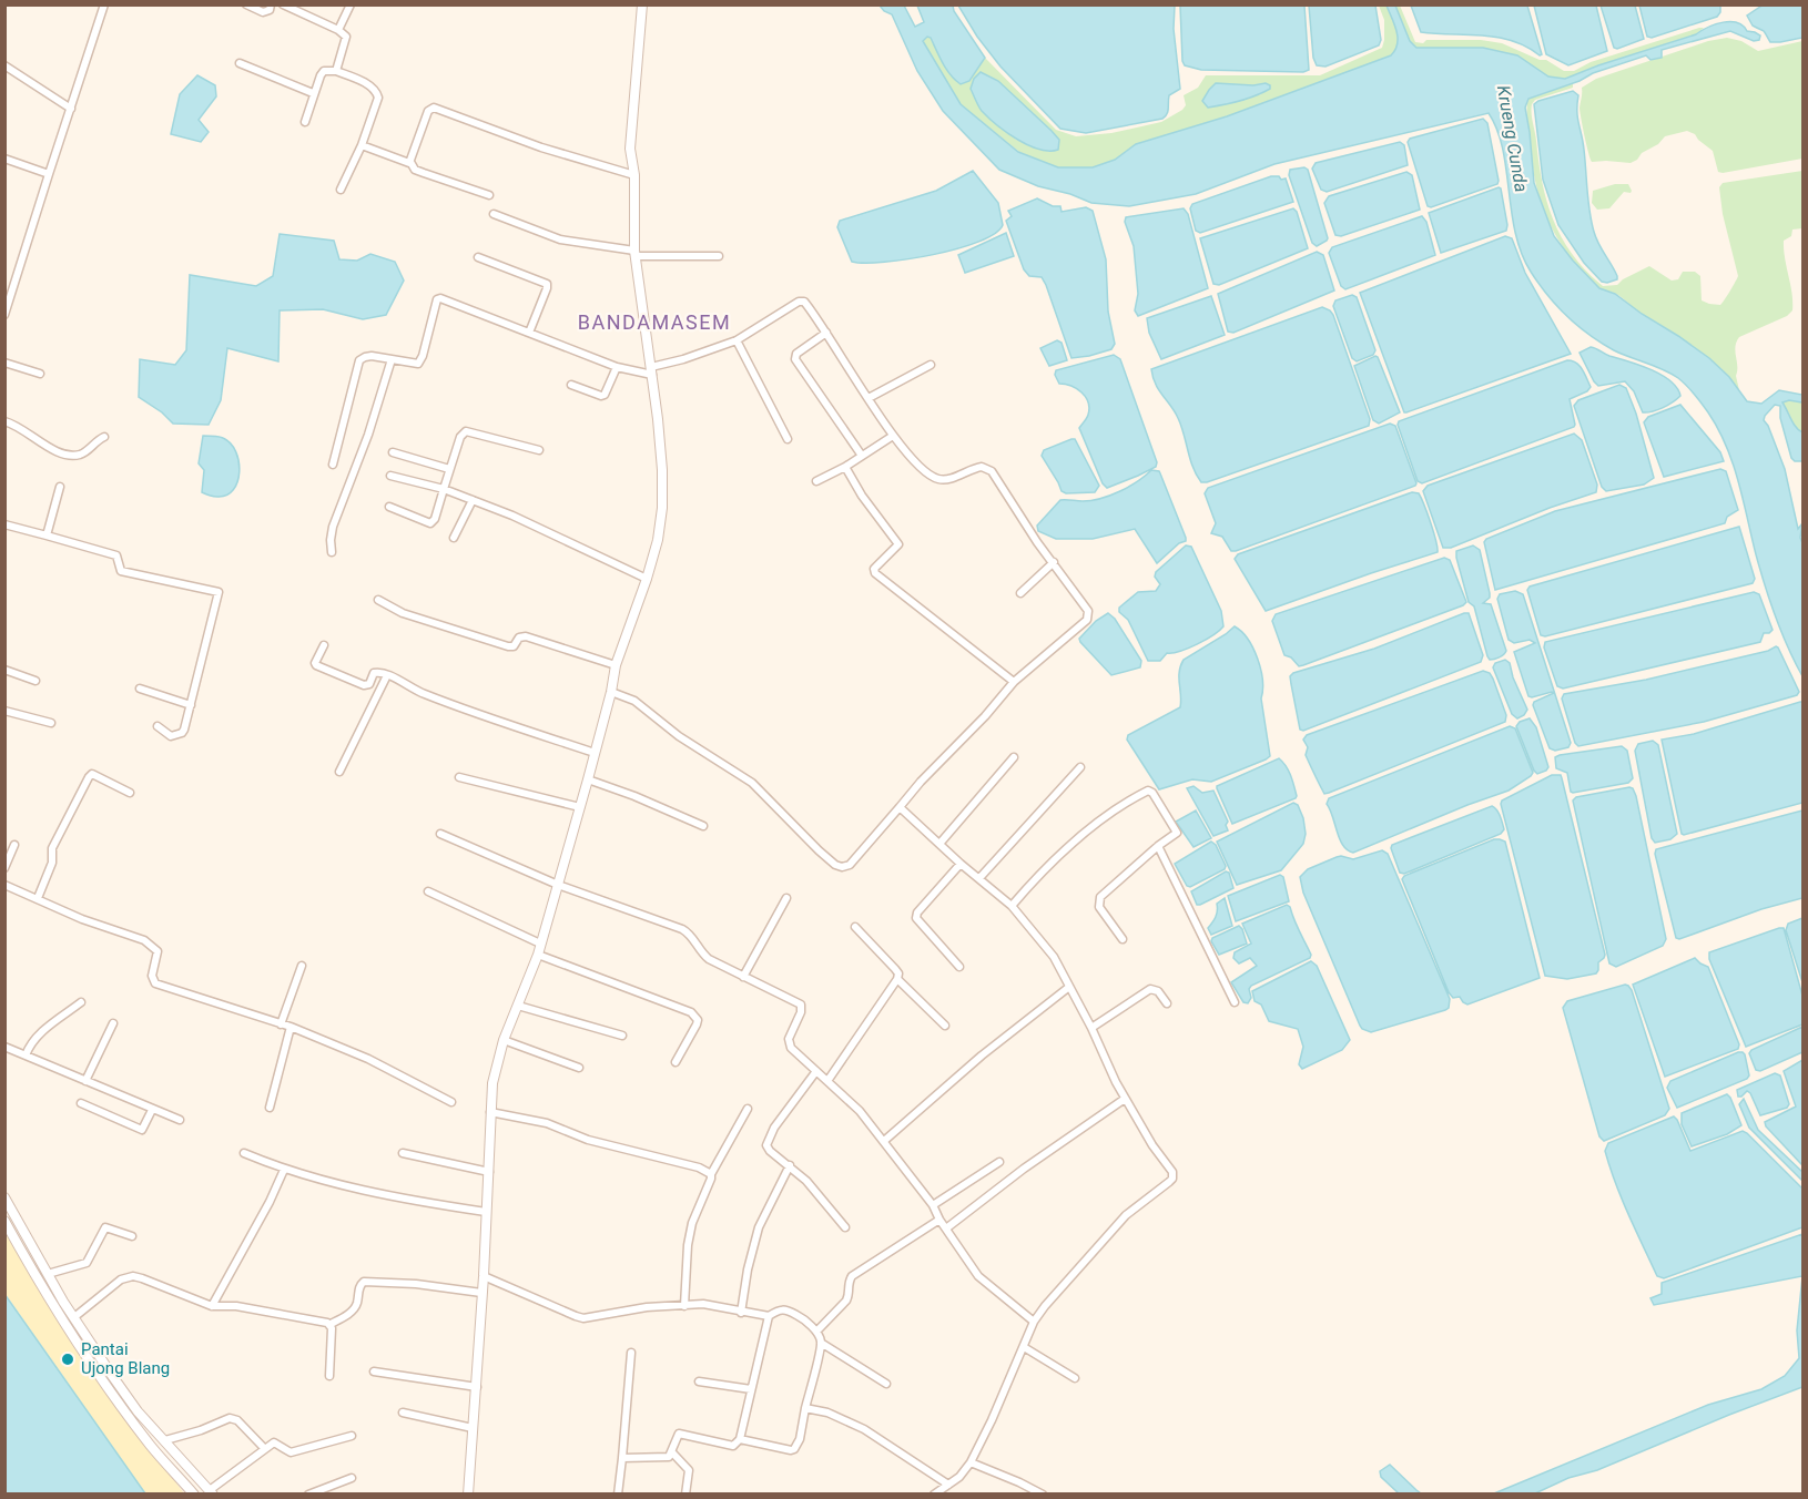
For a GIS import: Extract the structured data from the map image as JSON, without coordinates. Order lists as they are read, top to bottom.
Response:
{
  "districts": ["BANDAMASEM"],
  "water": ["Krueng Cunda"],
  "places": ["Pantai Ujong Blang"]
}
